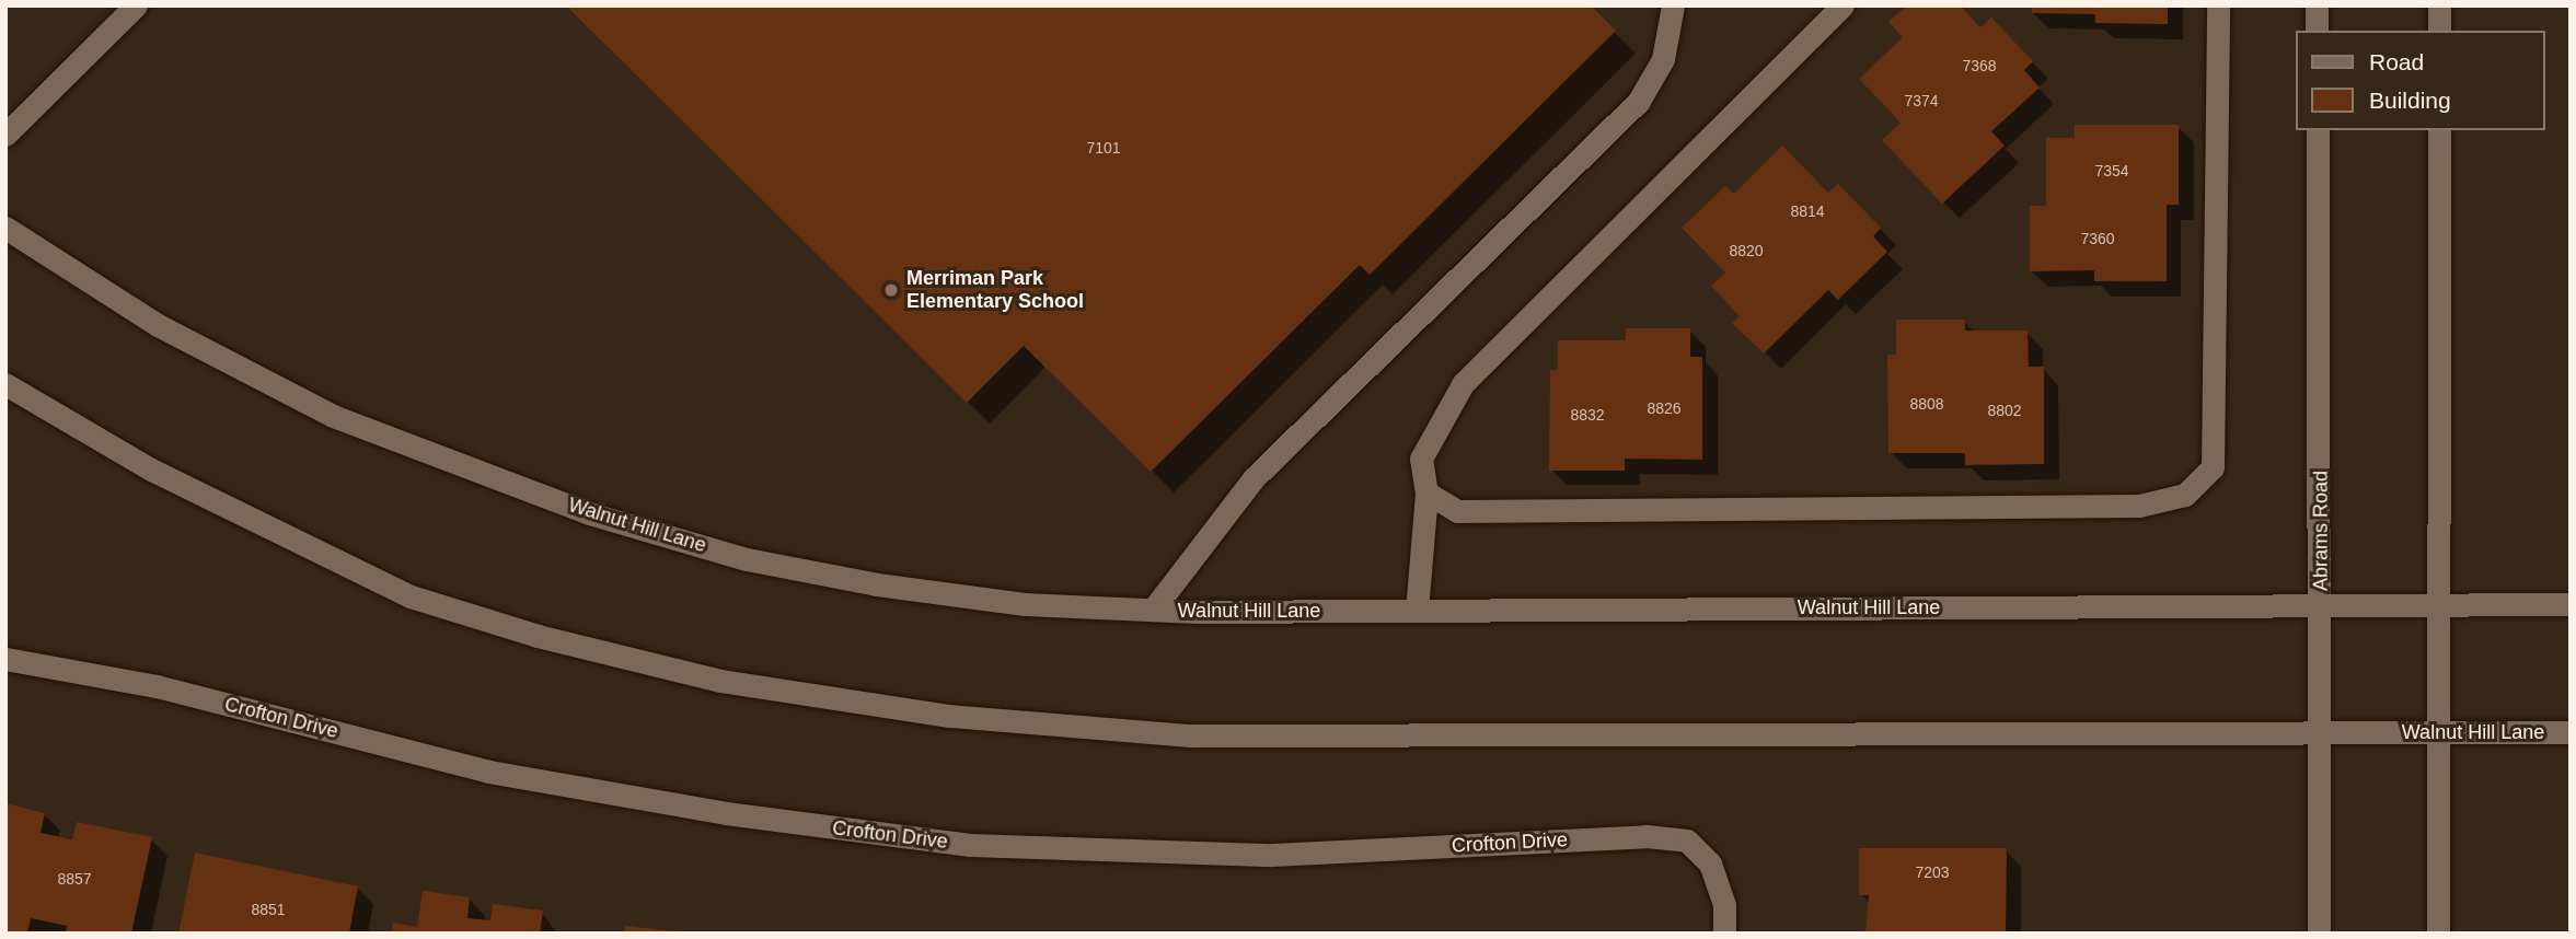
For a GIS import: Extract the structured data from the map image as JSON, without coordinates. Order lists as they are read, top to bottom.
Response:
{
  "streets": {
    "main road": ["Walnut Hill Lane", "Abrams Road", "Crofton Drive"]
  },
  "crossings": [
    ["Walnut Hill Lane", "Abrams Road"]
  ],
  "places": ["Merriman Park Elementary School"],
  "house_numbers": [
    "7368",
    "7374",
    "7101",
    "7354",
    "8814",
    "7360",
    "8820",
    "8808",
    "8826",
    "8802",
    "8832",
    "7203",
    "8857",
    "8851"
  ],
  "legend": ["Road", "Building"]
}
